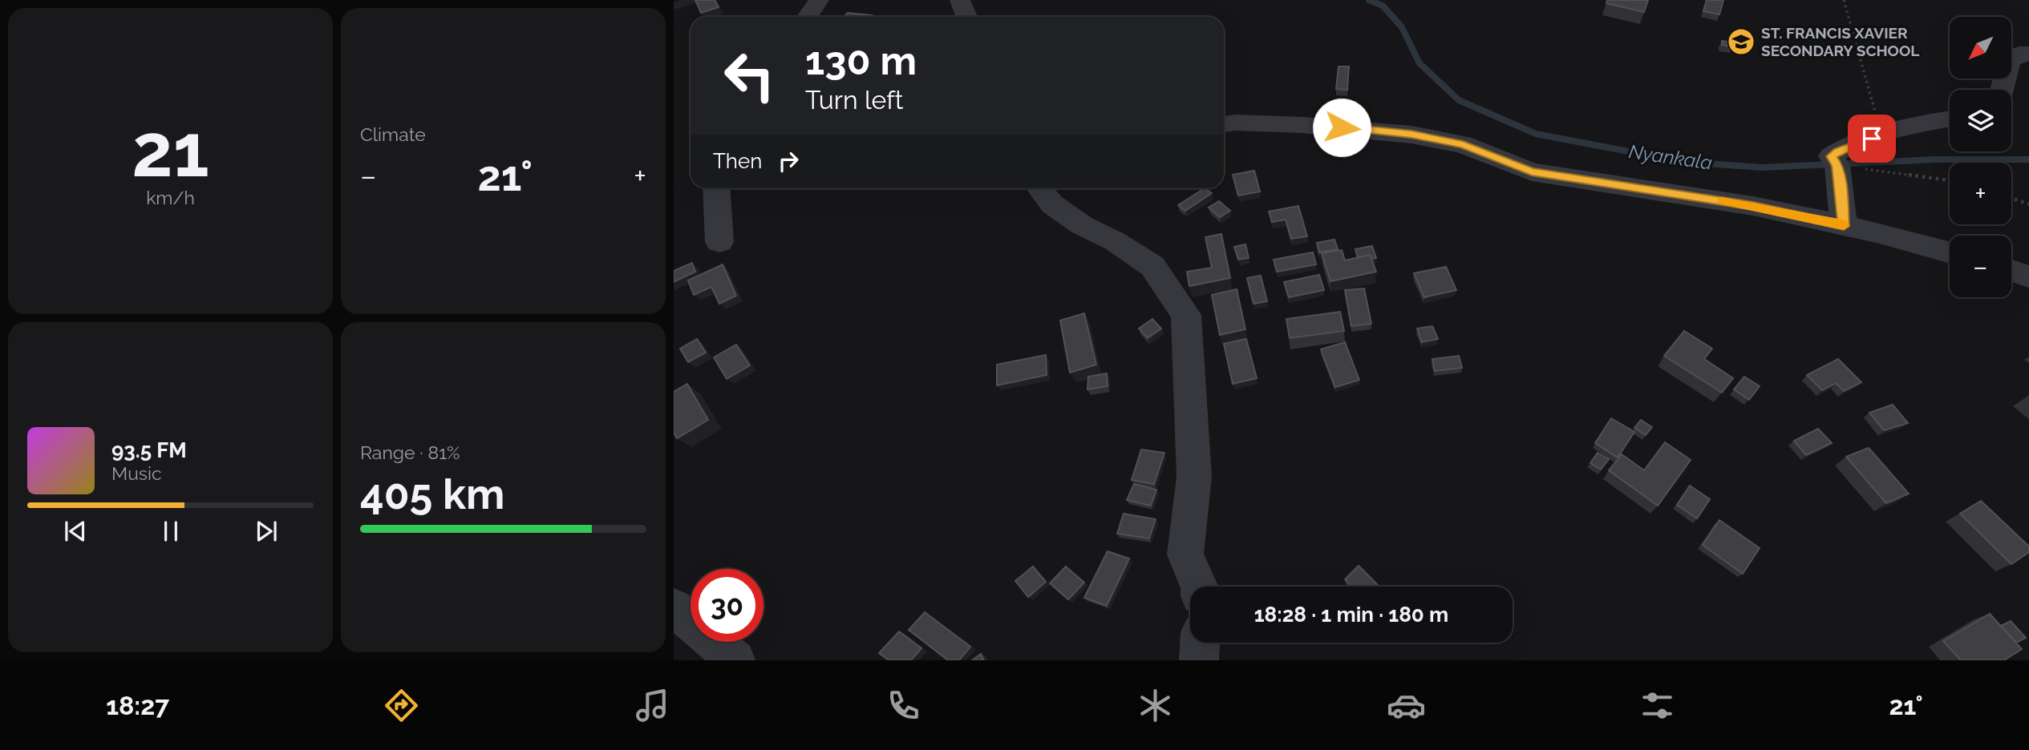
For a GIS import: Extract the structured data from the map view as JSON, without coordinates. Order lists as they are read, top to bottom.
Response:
{
  "water": ["Nyankala"],
  "places": {
    "school or university": ["ST. FRANCIS XAVIER SECONDARY SCHOOL"]
  },
  "north": "bottom left",
  "page": {
    "tile": [
      ["21", "km/h"],
      "Climate",
      ["Range · 81%", "405 km"]
    ],
    "map_buttons": ["+", "−"],
    "turn": ["130 m", "Turn left"],
    "then": "Then",
    "heat": ["−", "21°", "+"],
    "song": ["93.5 FM", "Music"],
    "limit": "30",
    "trip": "18:28 · 1 min · 180 m",
    "tabs": ["18:27", "21°"]
  }
}
